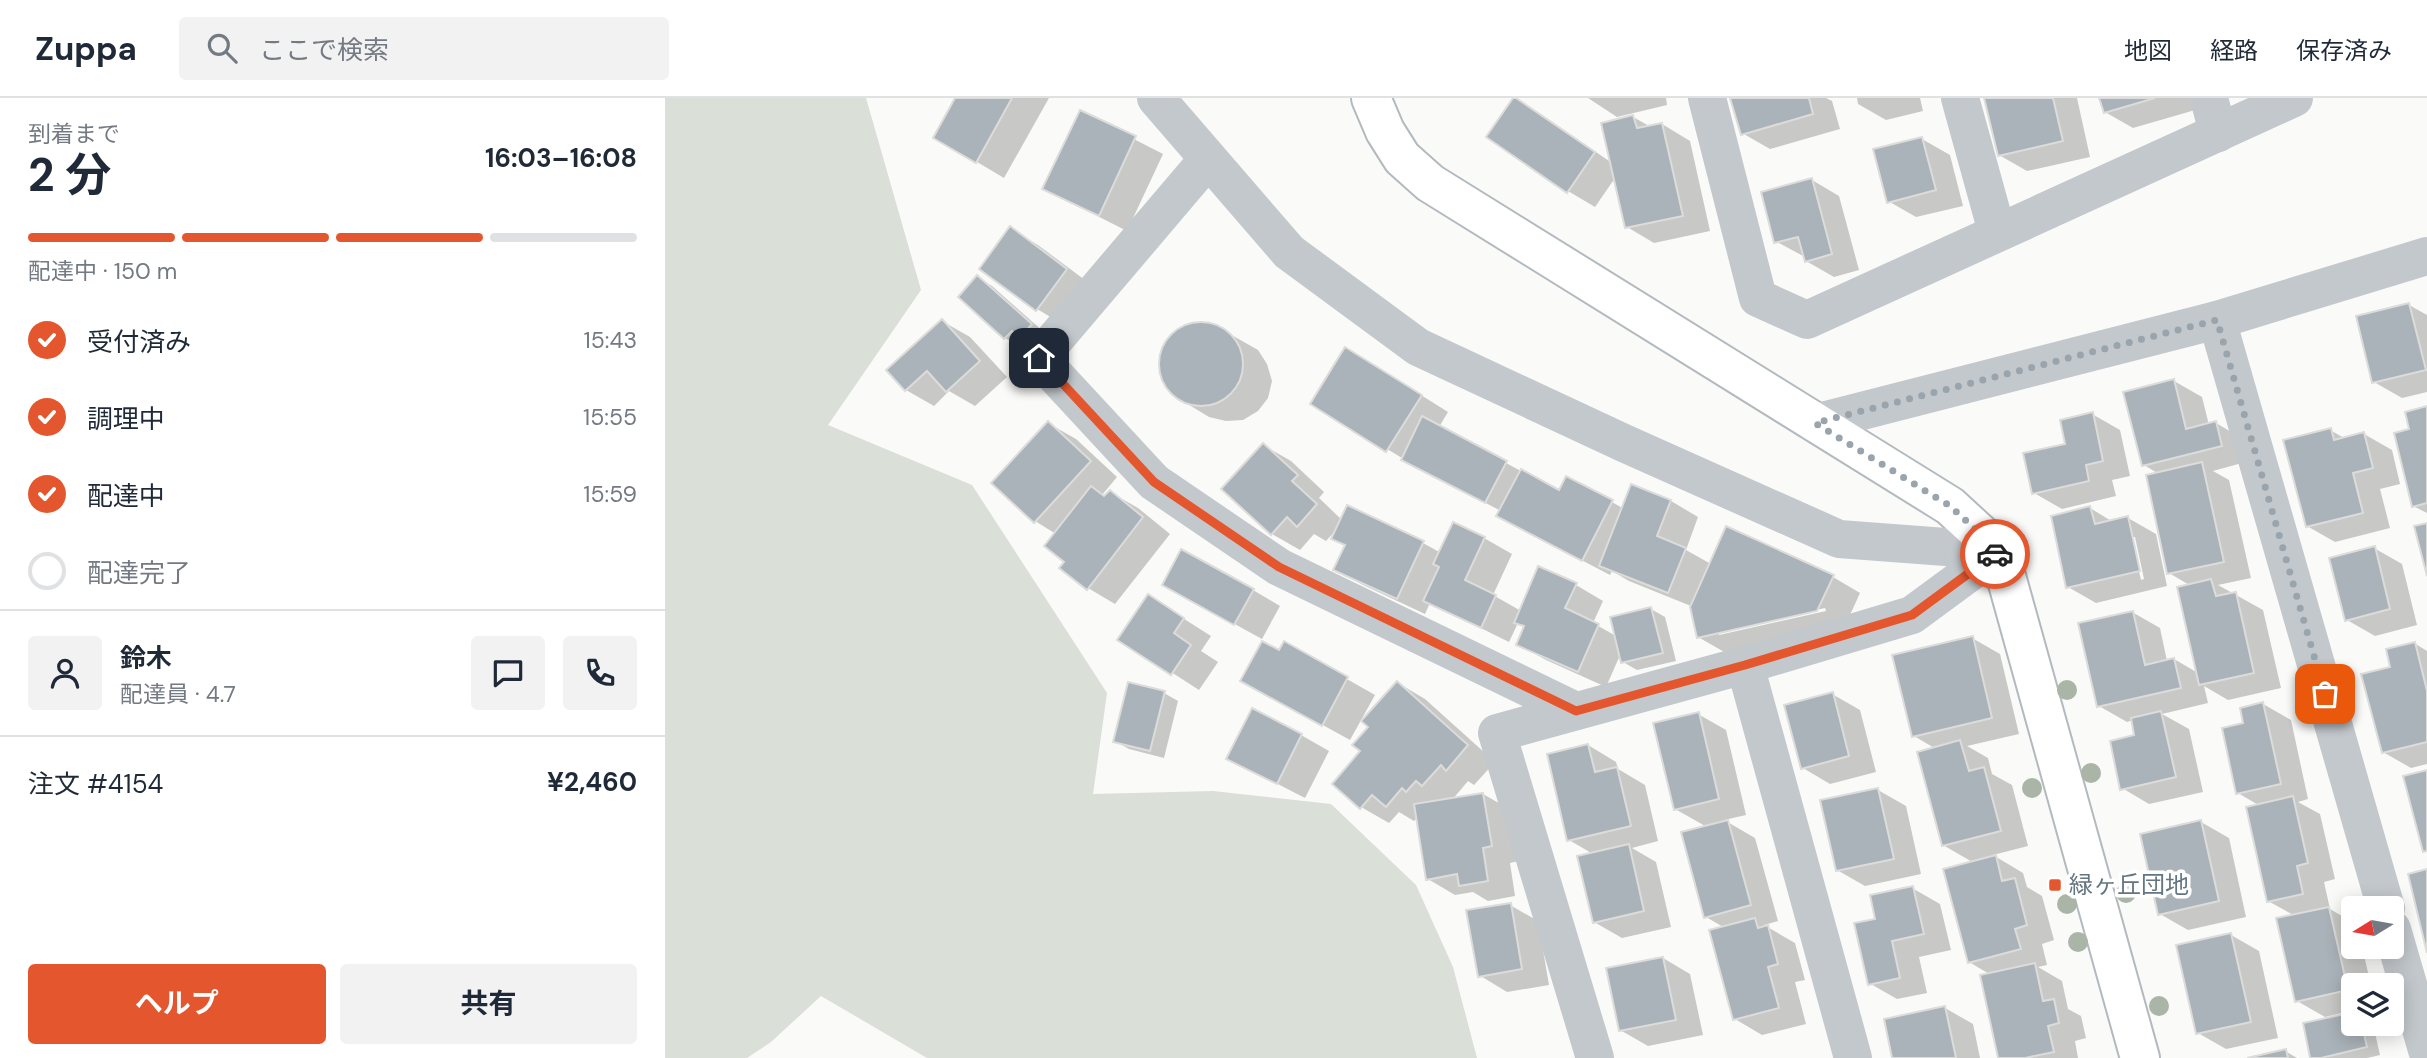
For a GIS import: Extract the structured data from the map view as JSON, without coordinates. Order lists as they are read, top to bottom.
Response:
{
  "places": {
    "transit": ["緑ヶ丘団地"]
  },
  "north": "left",
  "page": {
    "header": "Zuppa",
    "search": "ここで検索",
    "nav": ["地図", "経路", "保存済み"],
    "heading": ["2 分", "到着まで", "16:03–16:08"],
    "panel": [
      "鈴木",
      "配達員 · 4.7",
      "注文 #4154",
      "¥2,460"
    ],
    "bar": "配達中 · 150 m",
    "list": [
      ["受付済み", "15:43"],
      ["調理中", "15:55"],
      ["配達中", "15:59"],
      "配達完了"
    ],
    "buttons": ["ヘルプ", "共有"]
  }
}
